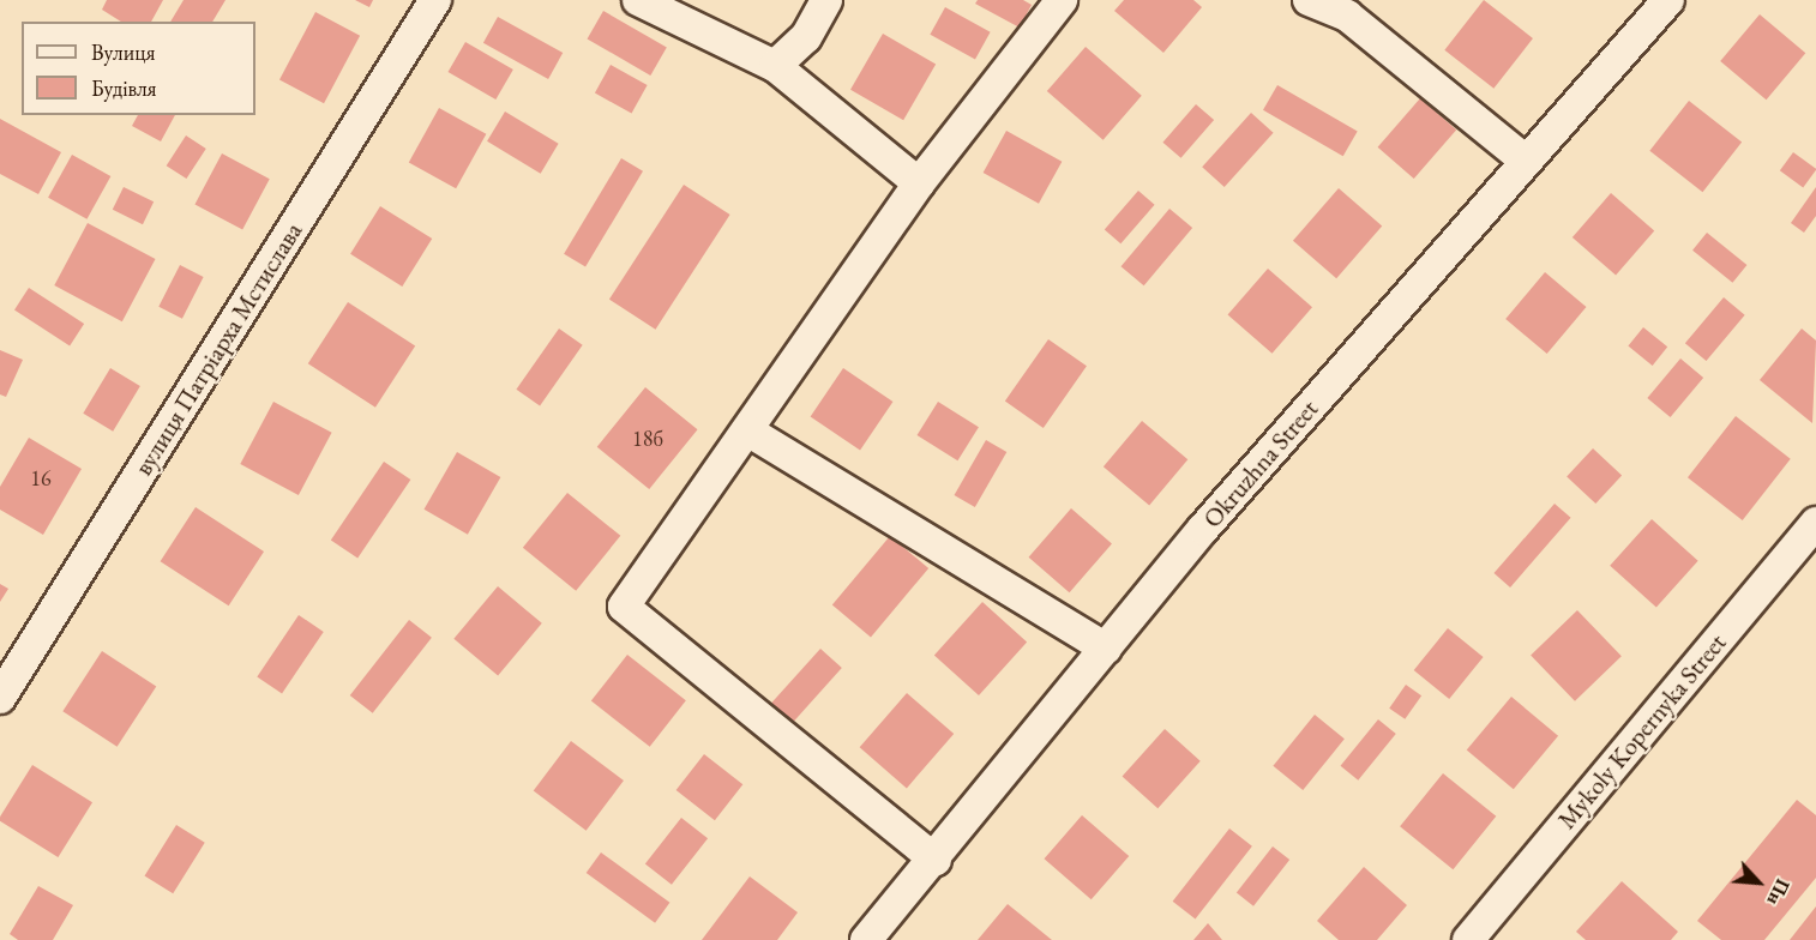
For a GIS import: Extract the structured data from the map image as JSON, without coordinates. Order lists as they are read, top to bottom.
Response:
{
  "streets": {
    "street": ["вулиця Патріарха Мстислава", "Okruzhna Street", "Mykoly Kopernyka Street"]
  },
  "house_numbers": ["18б", "16"],
  "legend": ["Вулиця", "Будівля"],
  "north": "bottom right"
}
